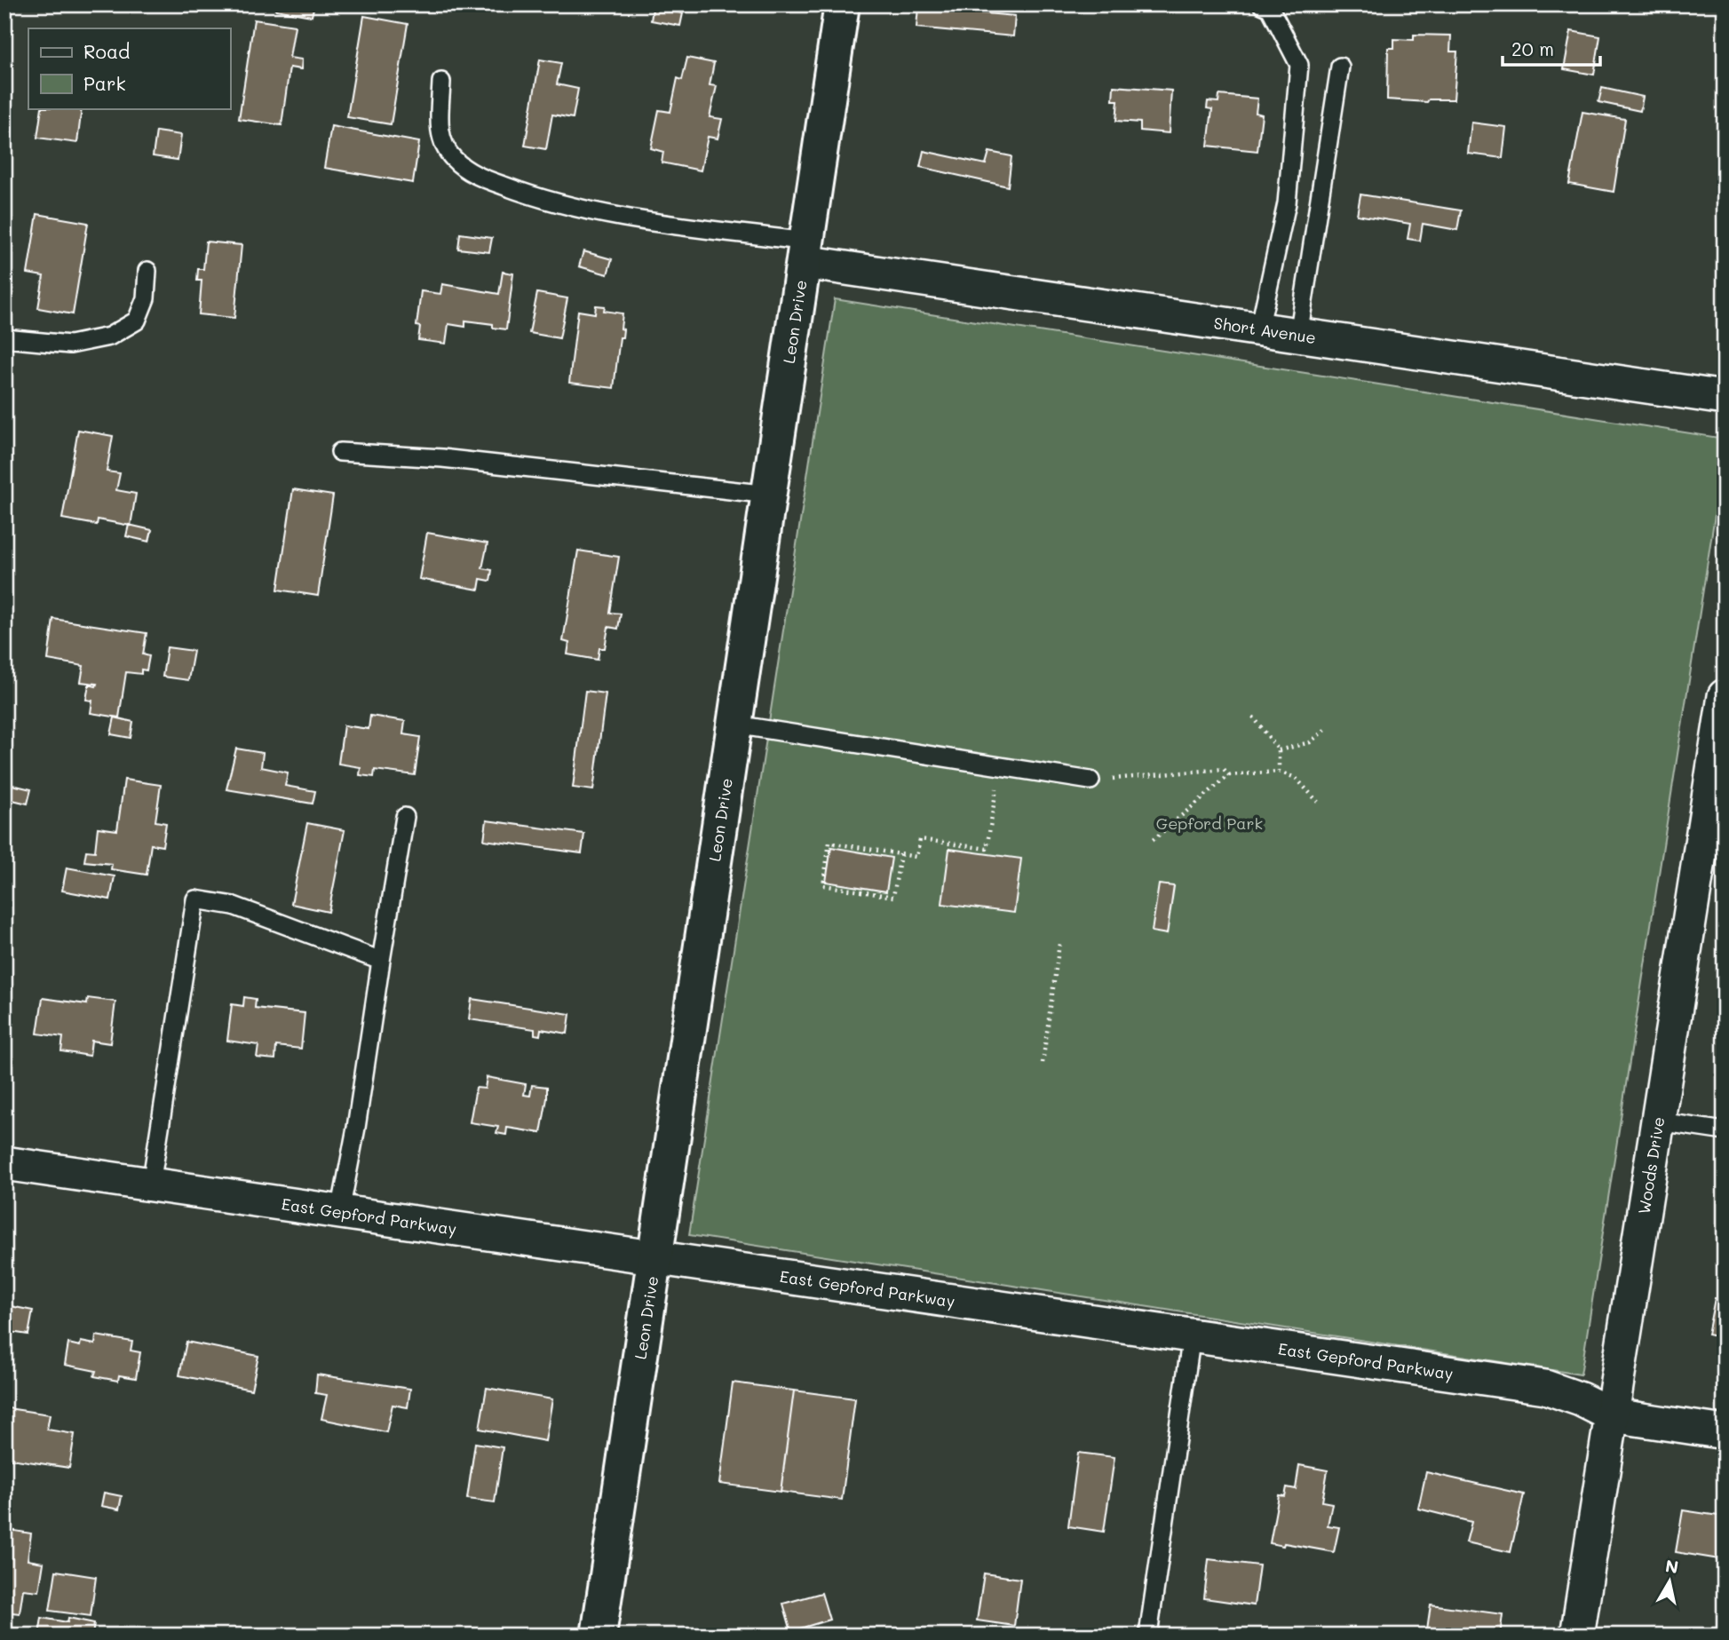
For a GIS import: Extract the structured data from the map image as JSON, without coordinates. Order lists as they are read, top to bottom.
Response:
{
  "streets": {
    "street": [
      "Leon Drive",
      "Short Avenue",
      "Woods Drive",
      "East Gepford Parkway"
    ]
  },
  "crossings": [
    ["Leon Drive", "Short Avenue"],
    ["Leon Drive", "East Gepford Parkway"],
    ["Woods Drive", "East Gepford Parkway"]
  ],
  "parks": ["Gepford Park"],
  "legend": ["Road", "Park"],
  "scale_bar": "20 m",
  "north": "top"
}
